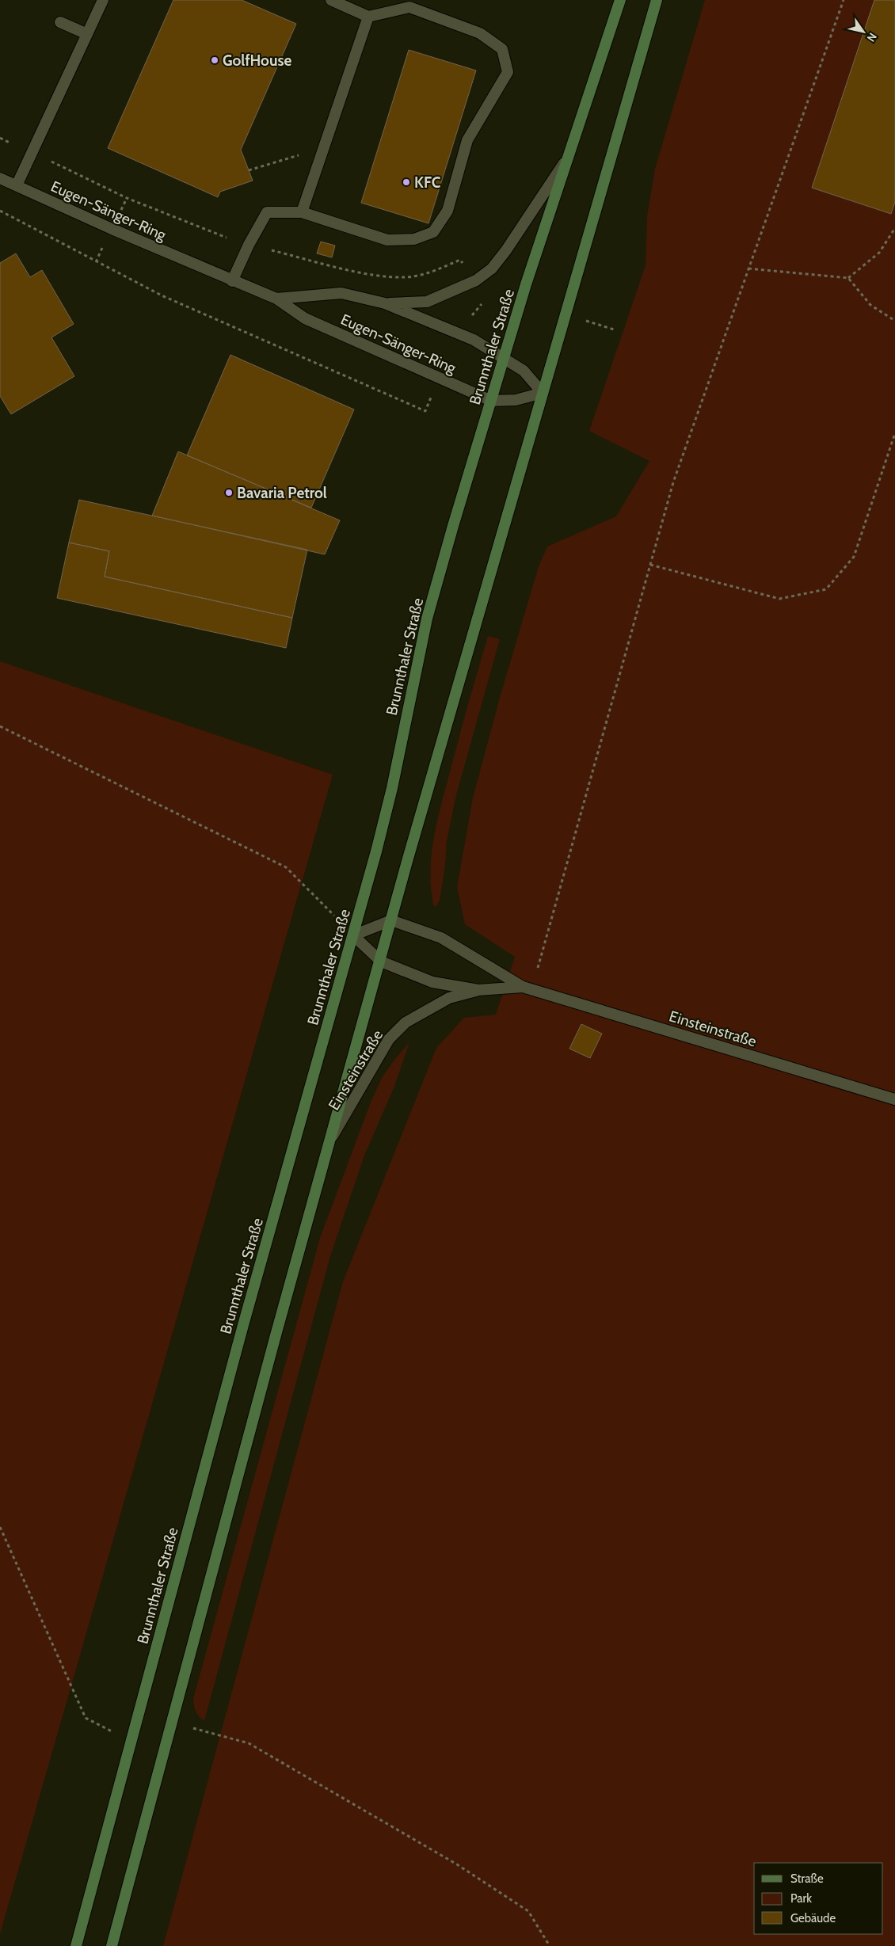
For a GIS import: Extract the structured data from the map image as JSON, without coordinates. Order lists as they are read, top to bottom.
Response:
{
  "streets": {
    "main road": ["Brunnthaler Straße"],
    "street": ["Eugen-Sänger-Ring", "Einsteinstraße"]
  },
  "crossings": [
    ["Eugen-Sänger-Ring", "Brunnthaler Straße"],
    ["Brunnthaler Straße", "Einsteinstraße"]
  ],
  "places": ["GolfHouse", "KFC", "Bavaria Petrol"],
  "legend": ["Straße", "Park", "Gebäude"],
  "north": "bottom right"
}
